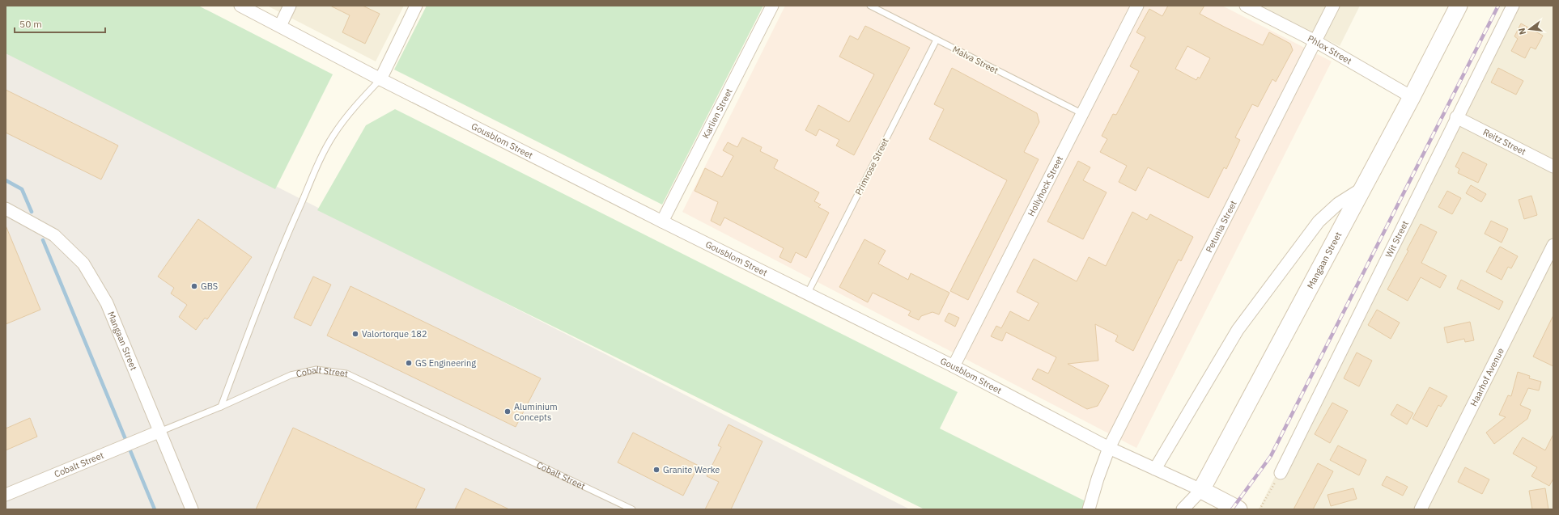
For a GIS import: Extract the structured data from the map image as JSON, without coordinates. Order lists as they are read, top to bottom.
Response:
{
  "streets": {
    "street": [
      "Phlox Street",
      "Karlien Street",
      "Gousblom Street",
      "Reitz Street",
      "Hollyhock Street",
      "Petunia Street",
      "Wit Street",
      "Mangaan Street",
      "Cobalt Street",
      "Haarhof Avenue"
    ],
    "lane": ["Malva Street", "Primrose Street"]
  },
  "crossings": [
    ["Phlox Street", "Petunia Street"],
    ["Phlox Street", "Mangaan Street"],
    ["Malva Street", "Primrose Street"],
    ["Malva Street", "Hollyhock Street"],
    ["Karlien Street", "Gousblom Street"],
    ["Gousblom Street", "Primrose Street"],
    ["Gousblom Street", "Hollyhock Street"],
    ["Gousblom Street", "Petunia Street"],
    ["Gousblom Street", "Mangaan Street"],
    ["Reitz Street", "Wit Street"],
    ["Mangaan Street", "Cobalt Street"]
  ],
  "places": [
    "GBS",
    "Valortorque 182",
    "GS Engineering",
    "Aluminium Concepts",
    "Granite Werke"
  ],
  "scale_bar": "50 m",
  "north": "left"
}
